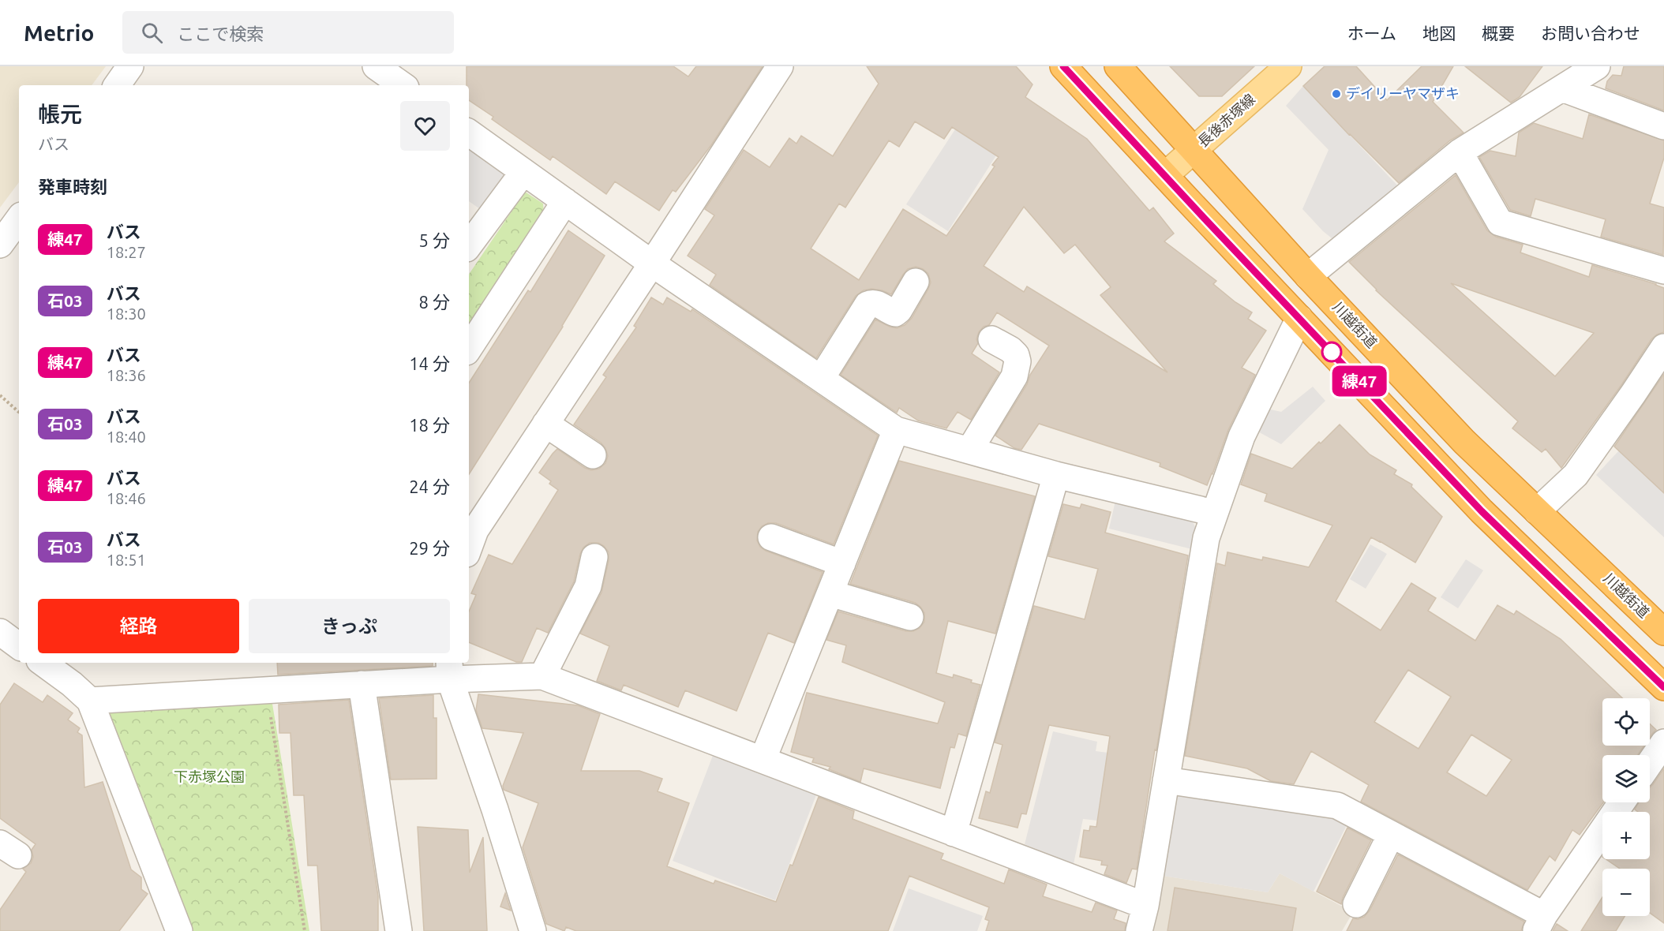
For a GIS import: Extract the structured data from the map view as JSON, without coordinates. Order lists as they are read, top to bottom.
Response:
{
  "streets": {
    "highway": ["川越街道"],
    "main road": ["長後赤塚線"]
  },
  "crossings": [
    ["長後赤塚線", "川越街道"]
  ],
  "parks": ["下赤塚公園"],
  "places": ["デイリーヤマザキ"],
  "lines": ["bus line 練47"],
  "page": {
    "header": "Metrio",
    "search": "ここで検索",
    "nav": [
      "ホーム",
      "地図",
      "概要",
      "お問い合わせ"
    ],
    "on_map": "練47",
    "heading": [
      ["帳元", "バス"],
      "発車時刻"
    ],
    "list": [
      {
        "mark": "練47",
        "name": "バス",
        "note": "18:27",
        "value": "5 分"
      },
      {
        "mark": "石03",
        "name": "バス",
        "note": "18:30",
        "value": "8 分"
      },
      {
        "mark": "練47",
        "name": "バス",
        "note": "18:36",
        "value": "14 分"
      },
      {
        "mark": "石03",
        "name": "バス",
        "note": "18:40",
        "value": "18 分"
      },
      {
        "mark": "練47",
        "name": "バス",
        "note": "18:46",
        "value": "24 分"
      },
      {
        "mark": "石03",
        "name": "バス",
        "note": "18:51",
        "value": "29 分"
      }
    ],
    "buttons": ["経路", "きっぷ"],
    "map_buttons": ["+", "−"]
  }
}
